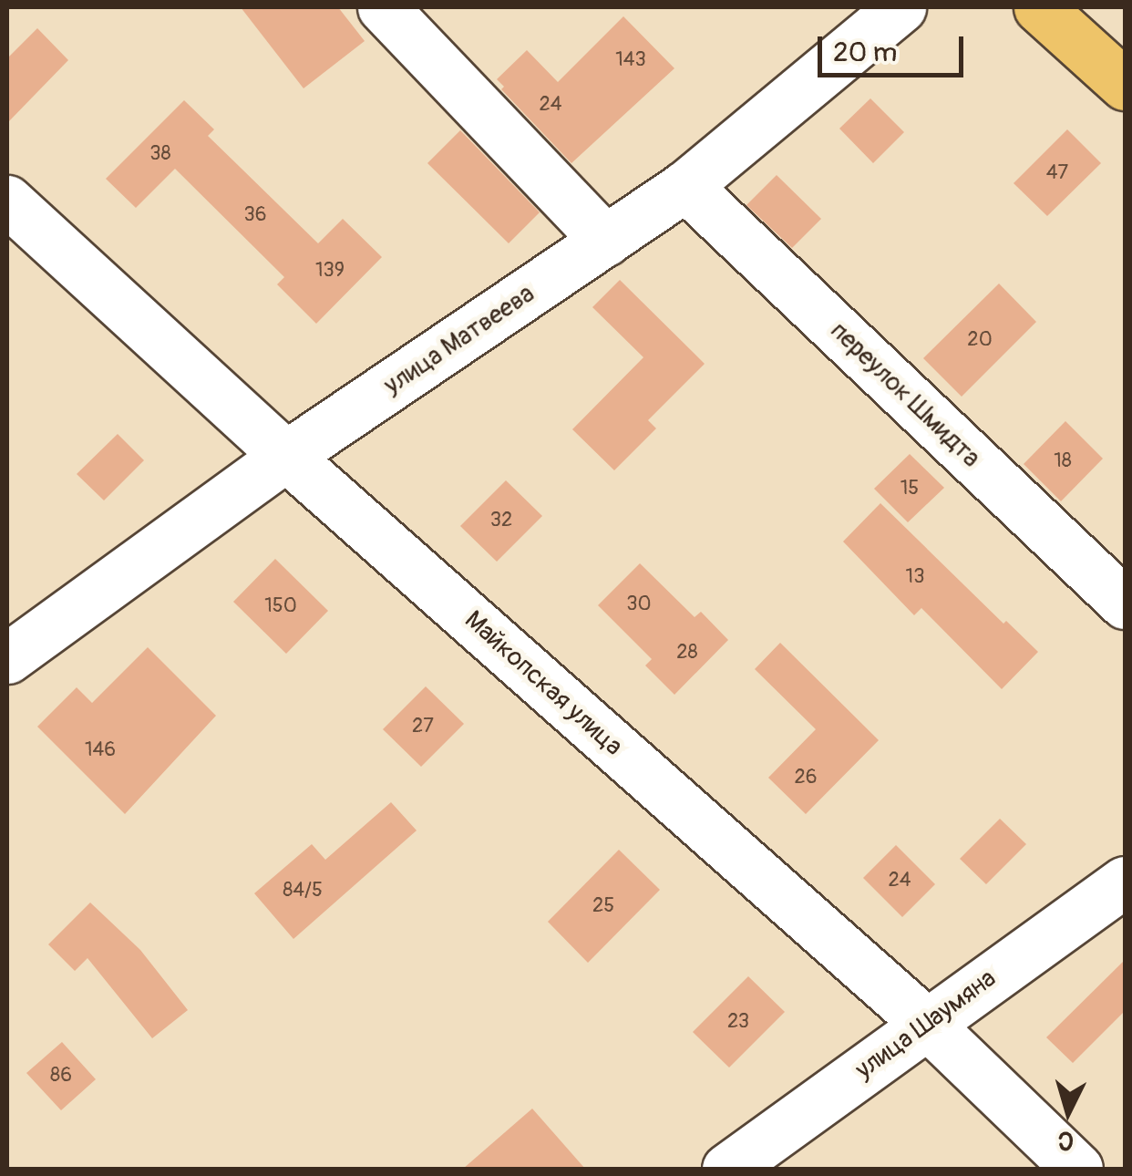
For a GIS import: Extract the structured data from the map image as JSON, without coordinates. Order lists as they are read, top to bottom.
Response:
{
  "streets": {
    "street": [
      "улица Матвеева",
      "переулок Шмидта",
      "Майкопская улица",
      "улица Шаумяна"
    ]
  },
  "crossings": [
    ["улица Матвеева", "переулок Шмидта"],
    ["улица Матвеева", "Майкопская улица"],
    ["Майкопская улица", "улица Шаумяна"]
  ],
  "house_numbers": [
    "143",
    "24",
    "38",
    "47",
    "36",
    "139",
    "20",
    "18",
    "15",
    "32",
    "13",
    "30",
    "150",
    "28",
    "27",
    "146",
    "26",
    "24",
    "84/5",
    "25",
    "23",
    "86"
  ],
  "scale_bar": "20 m",
  "north": "bottom"
}
